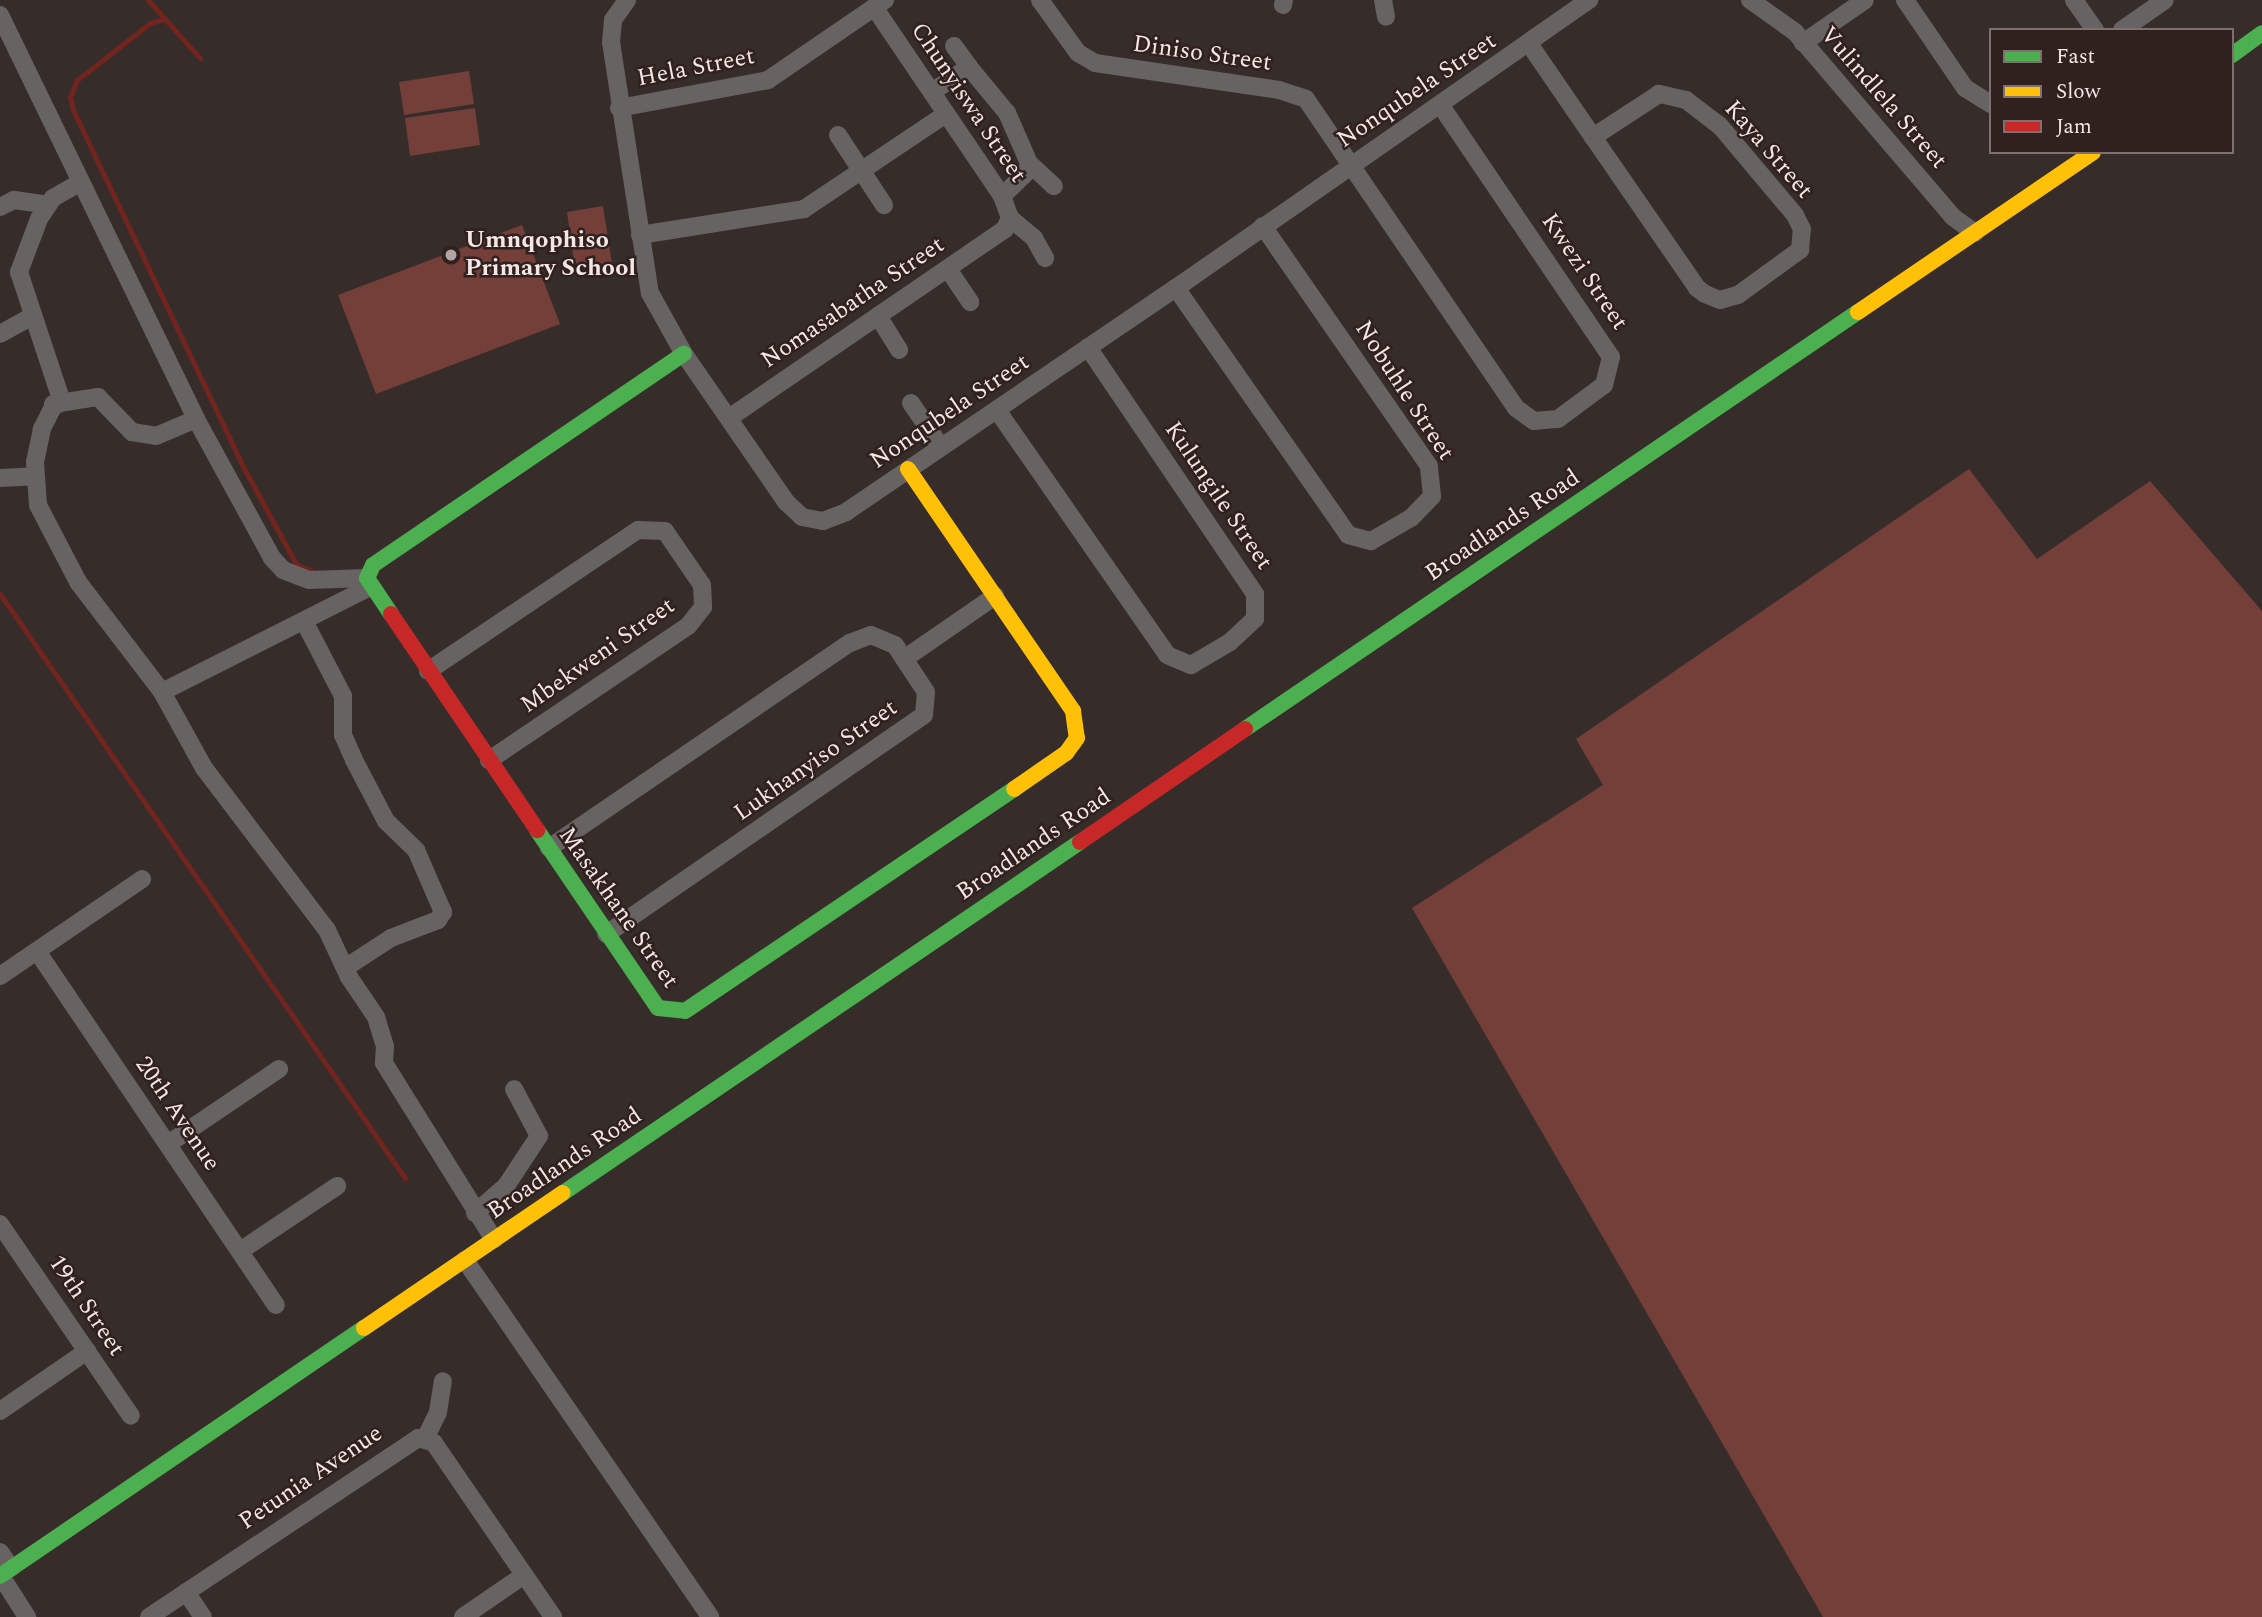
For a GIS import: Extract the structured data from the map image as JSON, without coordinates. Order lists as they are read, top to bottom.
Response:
{
  "streets": {
    "main road": ["Broadlands Road", "Masakhane Street"],
    "street": [
      "Diniso Street",
      "Hela Street",
      "Nonqubela Street",
      "Vulindlela Street",
      "Chunyiswa Street",
      "Kaya Street",
      "Kwezi Street",
      "Nomasabatha Street",
      "Nobuhle Street",
      "Kulungile Street",
      "Mbekweni Street",
      "Lukhanyiso Street",
      "20th Avenue",
      "19th Street",
      "Petunia Avenue"
    ]
  },
  "crossings": [
    ["Diniso Street", "Nonqubela Street"],
    ["Diniso Street", "Kwezi Street"],
    ["Hela Street", "Nonqubela Street"],
    ["Hela Street", "Chunyiswa Street"],
    ["Nonqubela Street", "Kaya Street"],
    ["Nonqubela Street", "Kwezi Street"],
    ["Nonqubela Street", "Nomasabatha Street"],
    ["Nonqubela Street", "Nobuhle Street"],
    ["Nonqubela Street", "Kulungile Street"],
    ["Nonqubela Street", "Masakhane Street"],
    ["Vulindlela Street", "Broadlands Road"],
    ["Chunyiswa Street", "Nomasabatha Street"],
    ["Mbekweni Street", "Masakhane Street"],
    ["Lukhanyiso Street", "Masakhane Street"]
  ],
  "places": ["Umnqophiso Primary School"],
  "legend": ["Fast", "Slow", "Jam"]
}
